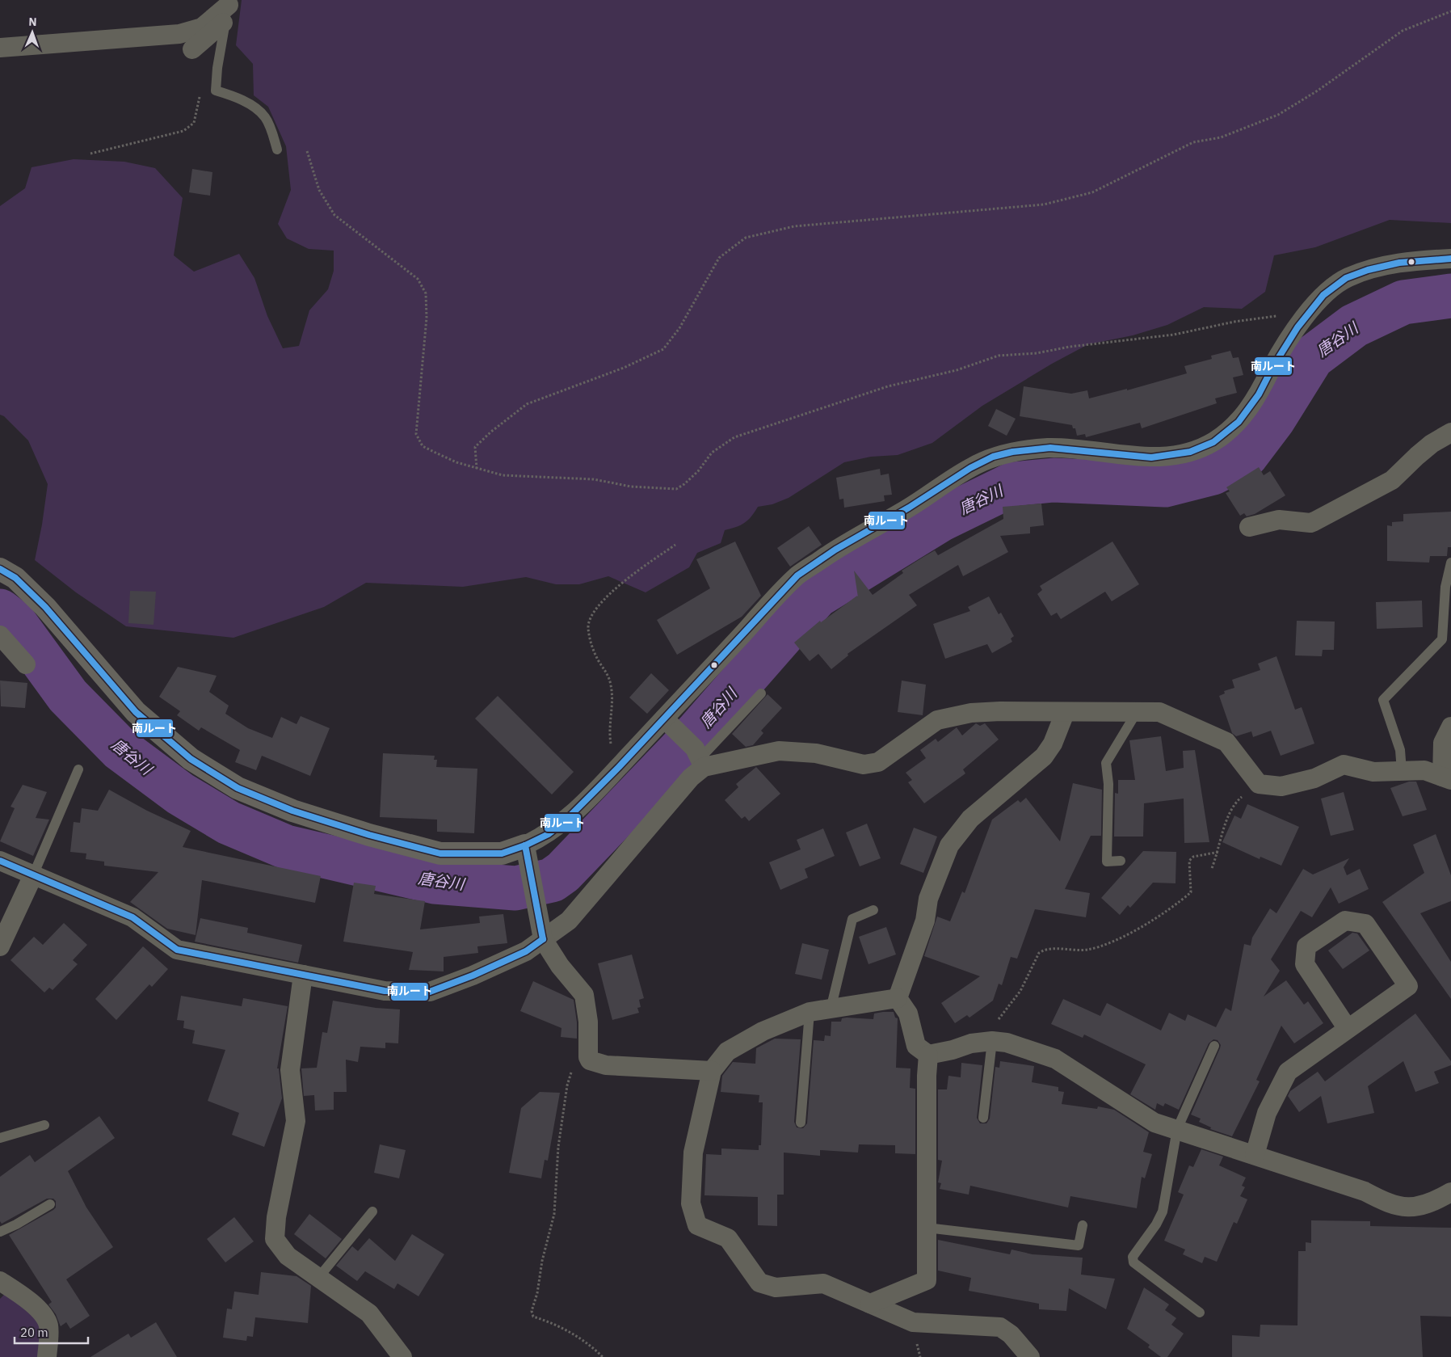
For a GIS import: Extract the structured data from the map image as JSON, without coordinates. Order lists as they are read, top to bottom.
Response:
{
  "water": ["唐谷川"],
  "lines": ["transit line 南ルート"],
  "scale_bar": "20 m",
  "north": "top"
}
